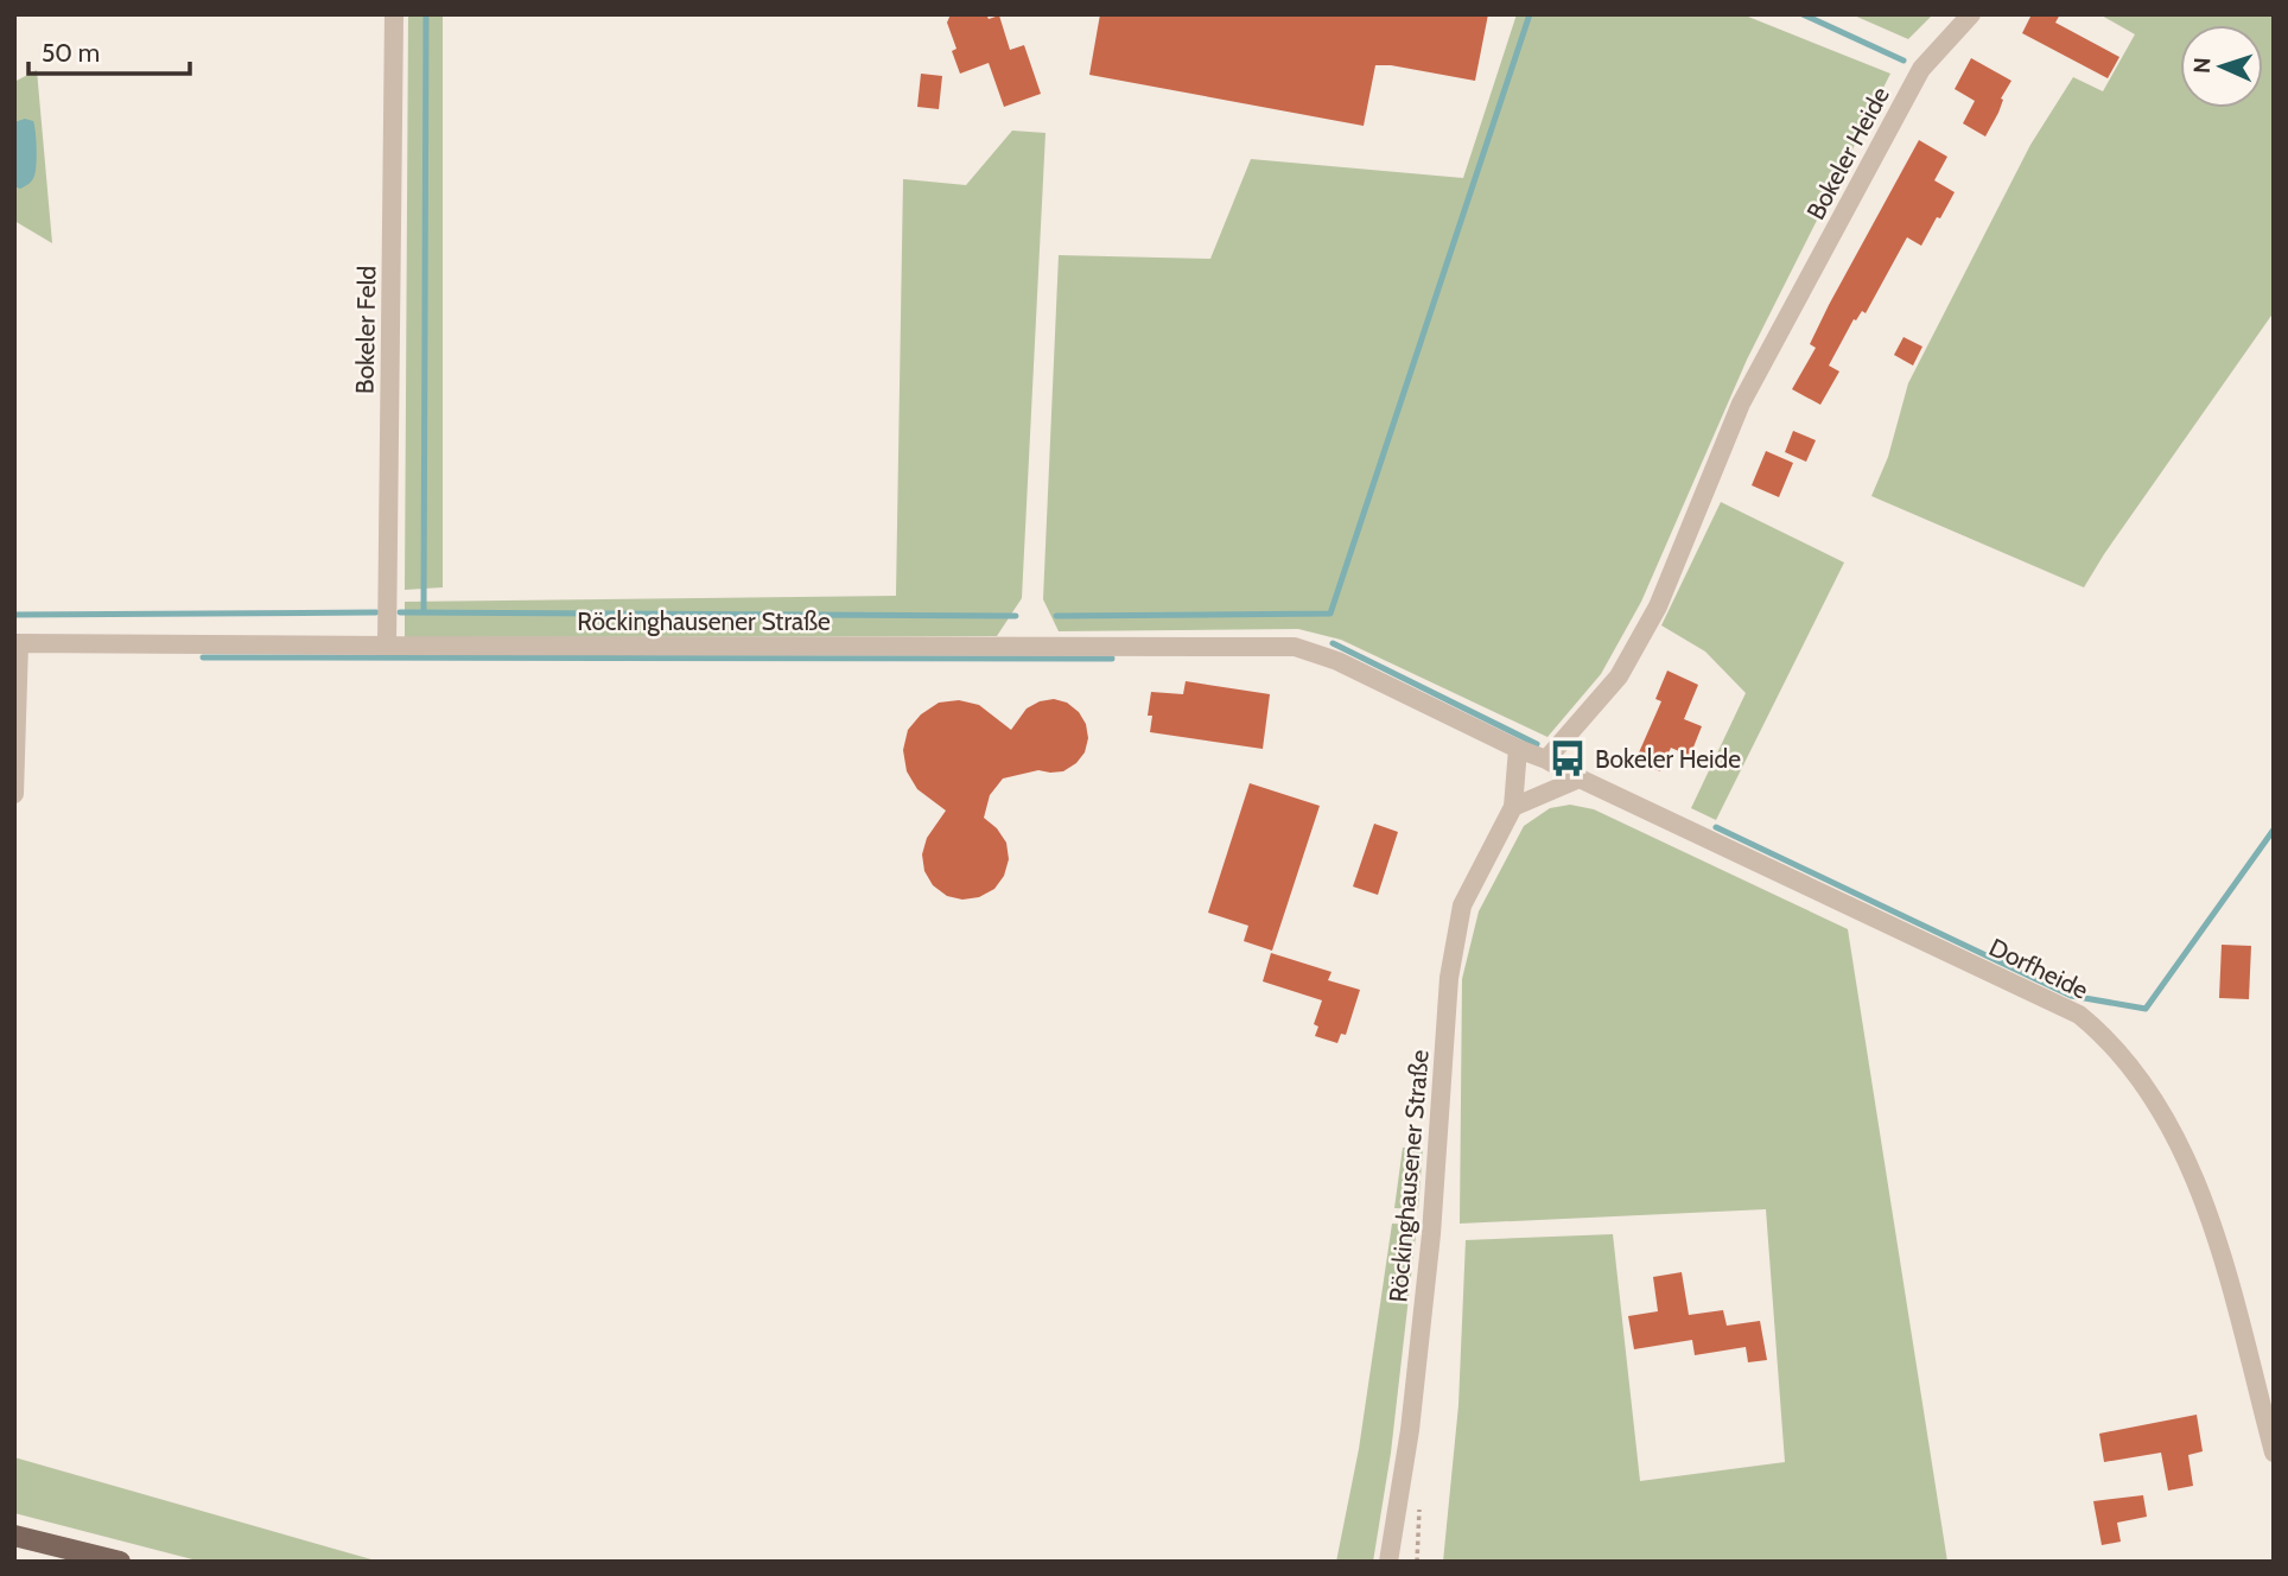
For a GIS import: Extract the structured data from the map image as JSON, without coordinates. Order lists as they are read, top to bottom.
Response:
{
  "streets": {
    "street": [
      "Bokeler Heide",
      "Bokeler Feld",
      "Röckinghausener Straße",
      "Dorfheide"
    ]
  },
  "crossings": [
    ["Bokeler Heide", "Röckinghausener Straße"],
    ["Bokeler Feld", "Röckinghausener Straße"],
    ["Röckinghausener Straße", "Dorfheide"]
  ],
  "places": {
    "bus stop": ["Bokeler Heide"]
  },
  "scale_bar": "50 m",
  "north": "left"
}
